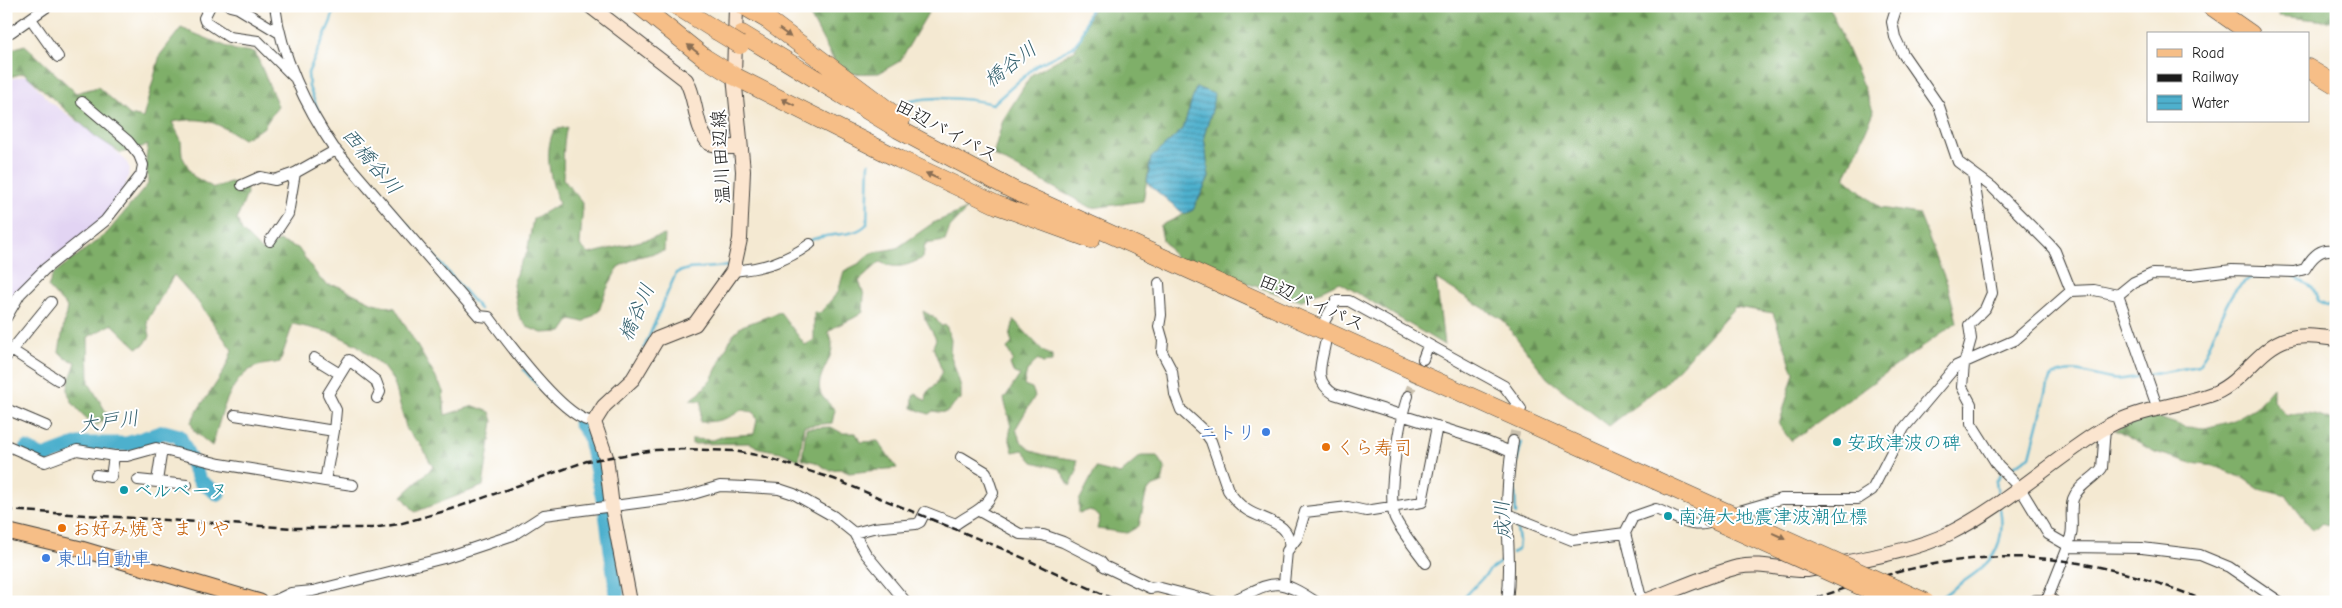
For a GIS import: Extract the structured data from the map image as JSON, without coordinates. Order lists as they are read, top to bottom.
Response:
{
  "streets": {
    "highway": ["田辺バイパス"],
    "street": ["温川田辺線"]
  },
  "water": [
    "橋谷川",
    "西橋谷川",
    "大戸川",
    "成川"
  ],
  "places": [
    "ニトリ",
    "安政津波の碑",
    "くら寿司",
    "ベルベーヌ",
    "南海大地震津波潮位標",
    "お好み焼き まりや",
    "東山自動車"
  ],
  "legend": ["Road", "Railway", "Water"]
}
